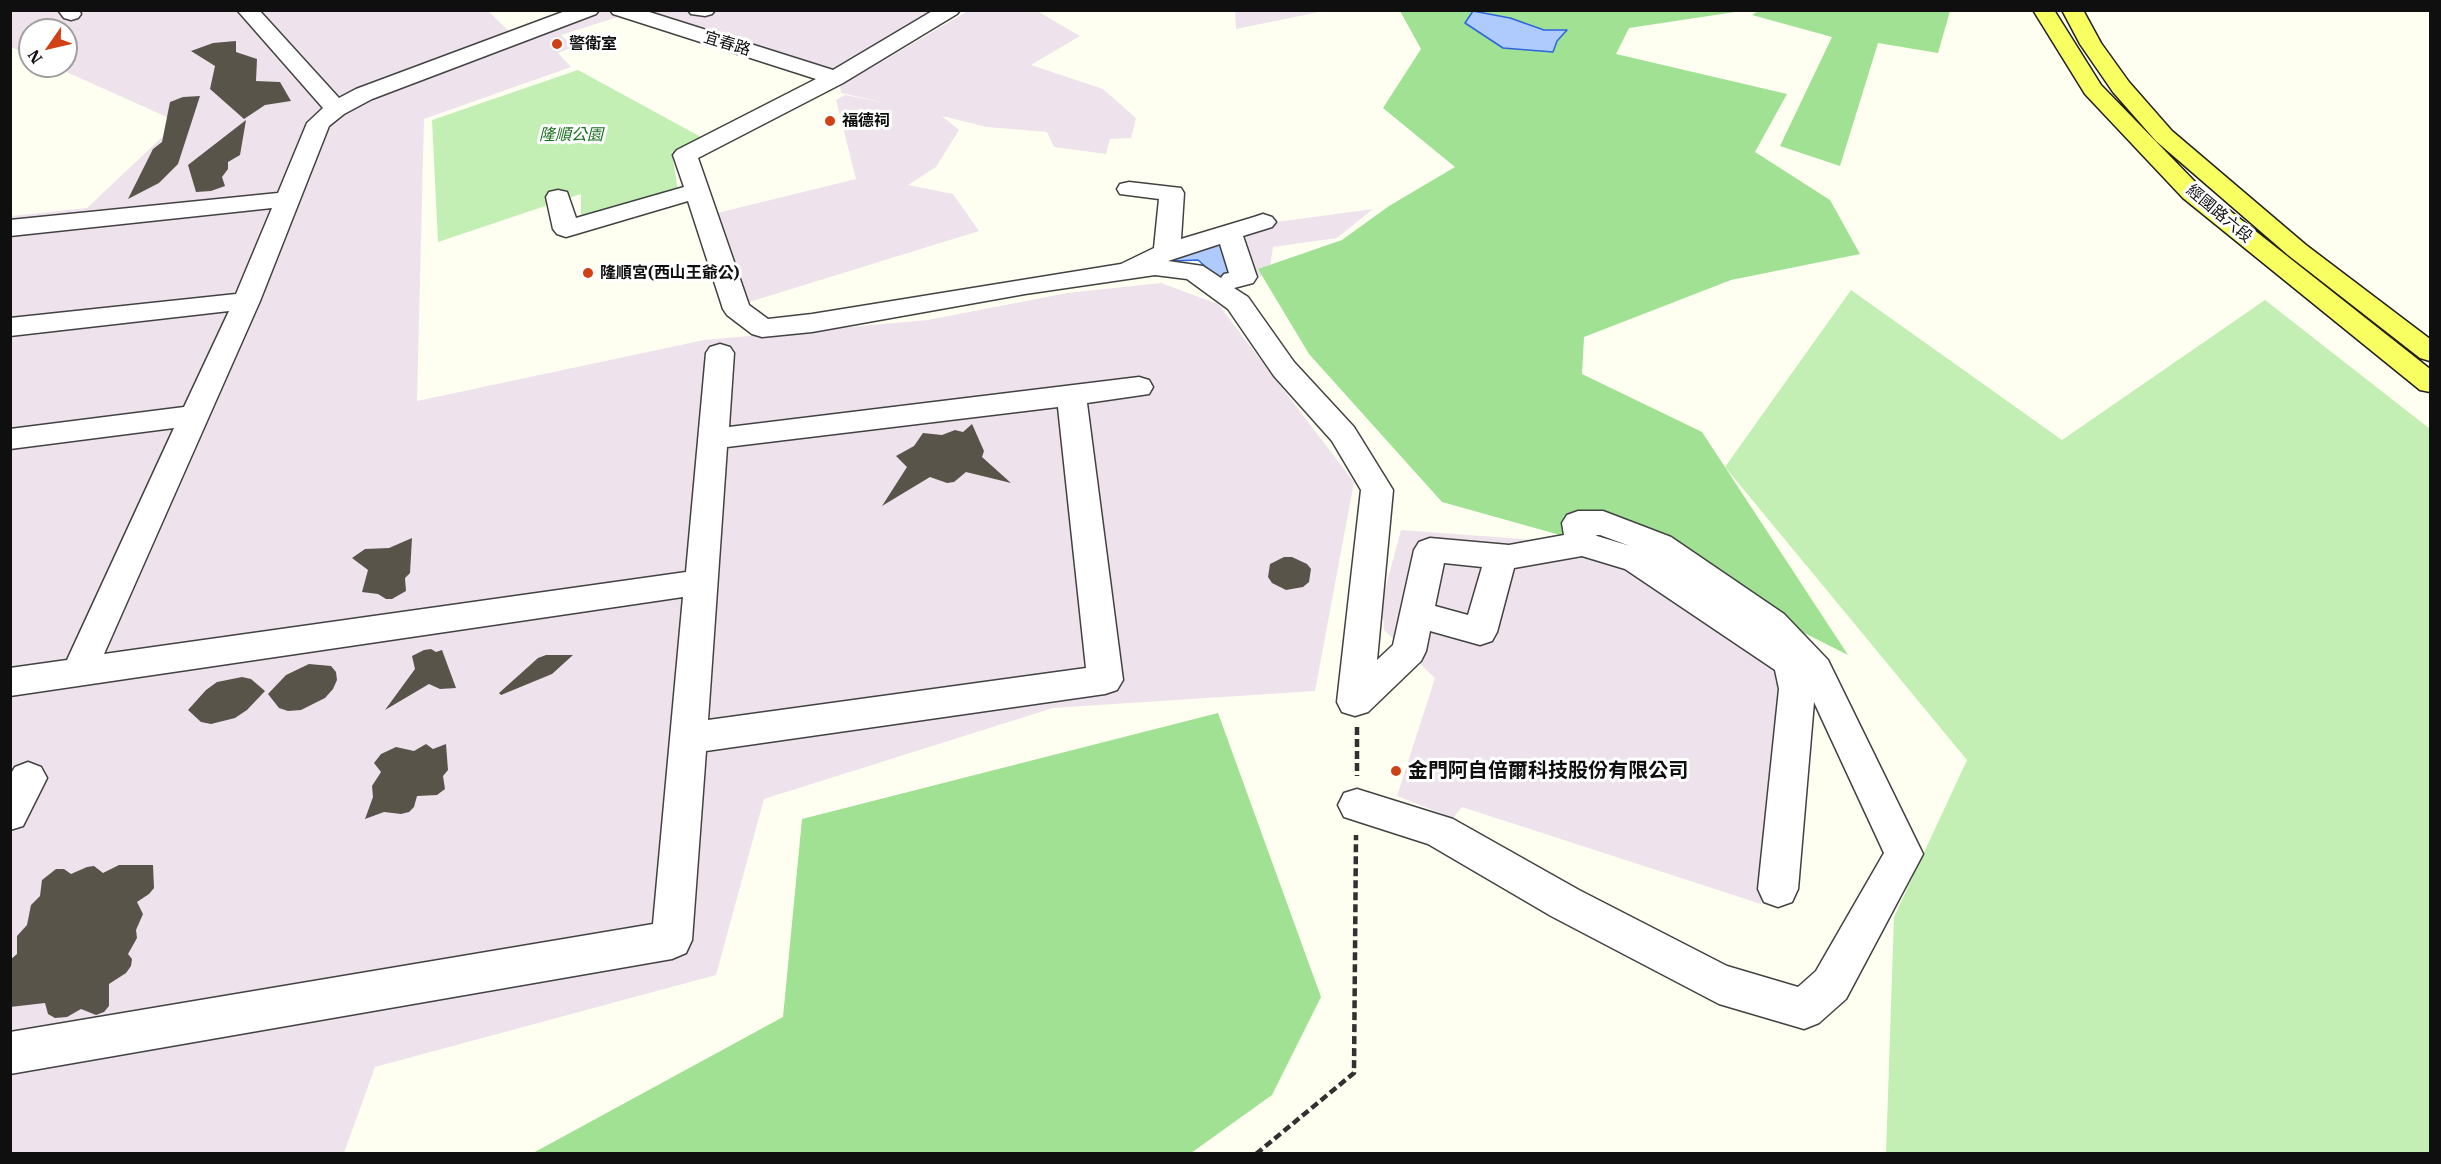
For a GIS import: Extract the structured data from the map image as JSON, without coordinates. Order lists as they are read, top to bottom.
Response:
{
  "streets": {
    "main road": ["經國路六段"],
    "street": ["宜春路"]
  },
  "parks": ["隆順公園"],
  "places": [
    "警衛室",
    "福德祠",
    "隆順宮(西山王爺公)",
    "金門阿自倍爾科技股份有限公司"
  ],
  "north": "bottom left"
}
